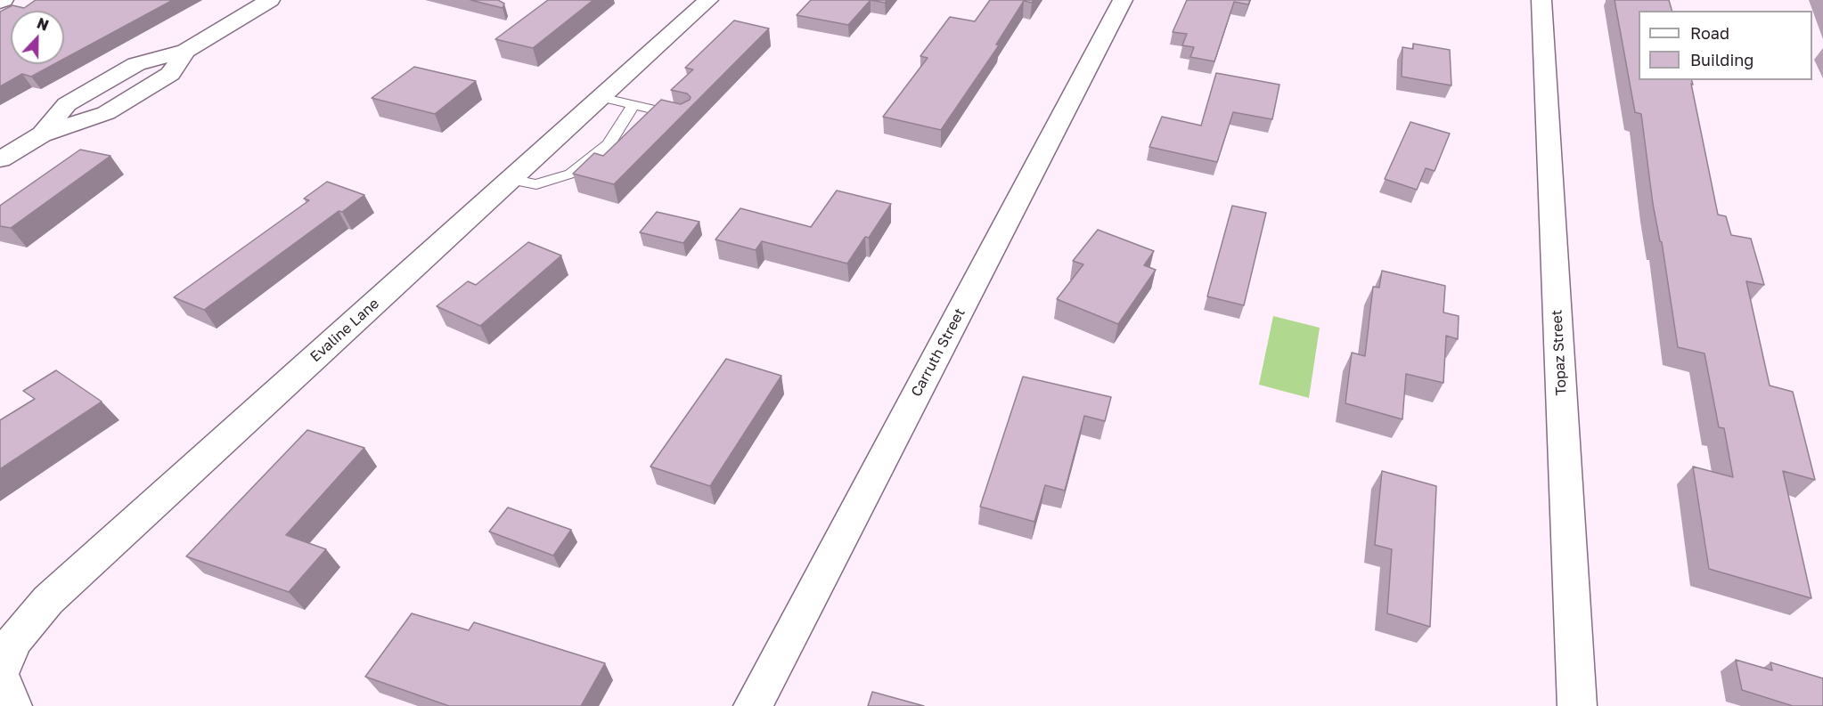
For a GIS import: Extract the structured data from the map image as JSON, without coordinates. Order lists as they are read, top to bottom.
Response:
{
  "streets": {
    "street": ["Evaline Lane", "Carruth Street", "Topaz Street"]
  },
  "legend": ["Road", "Building"],
  "north": "top"
}
